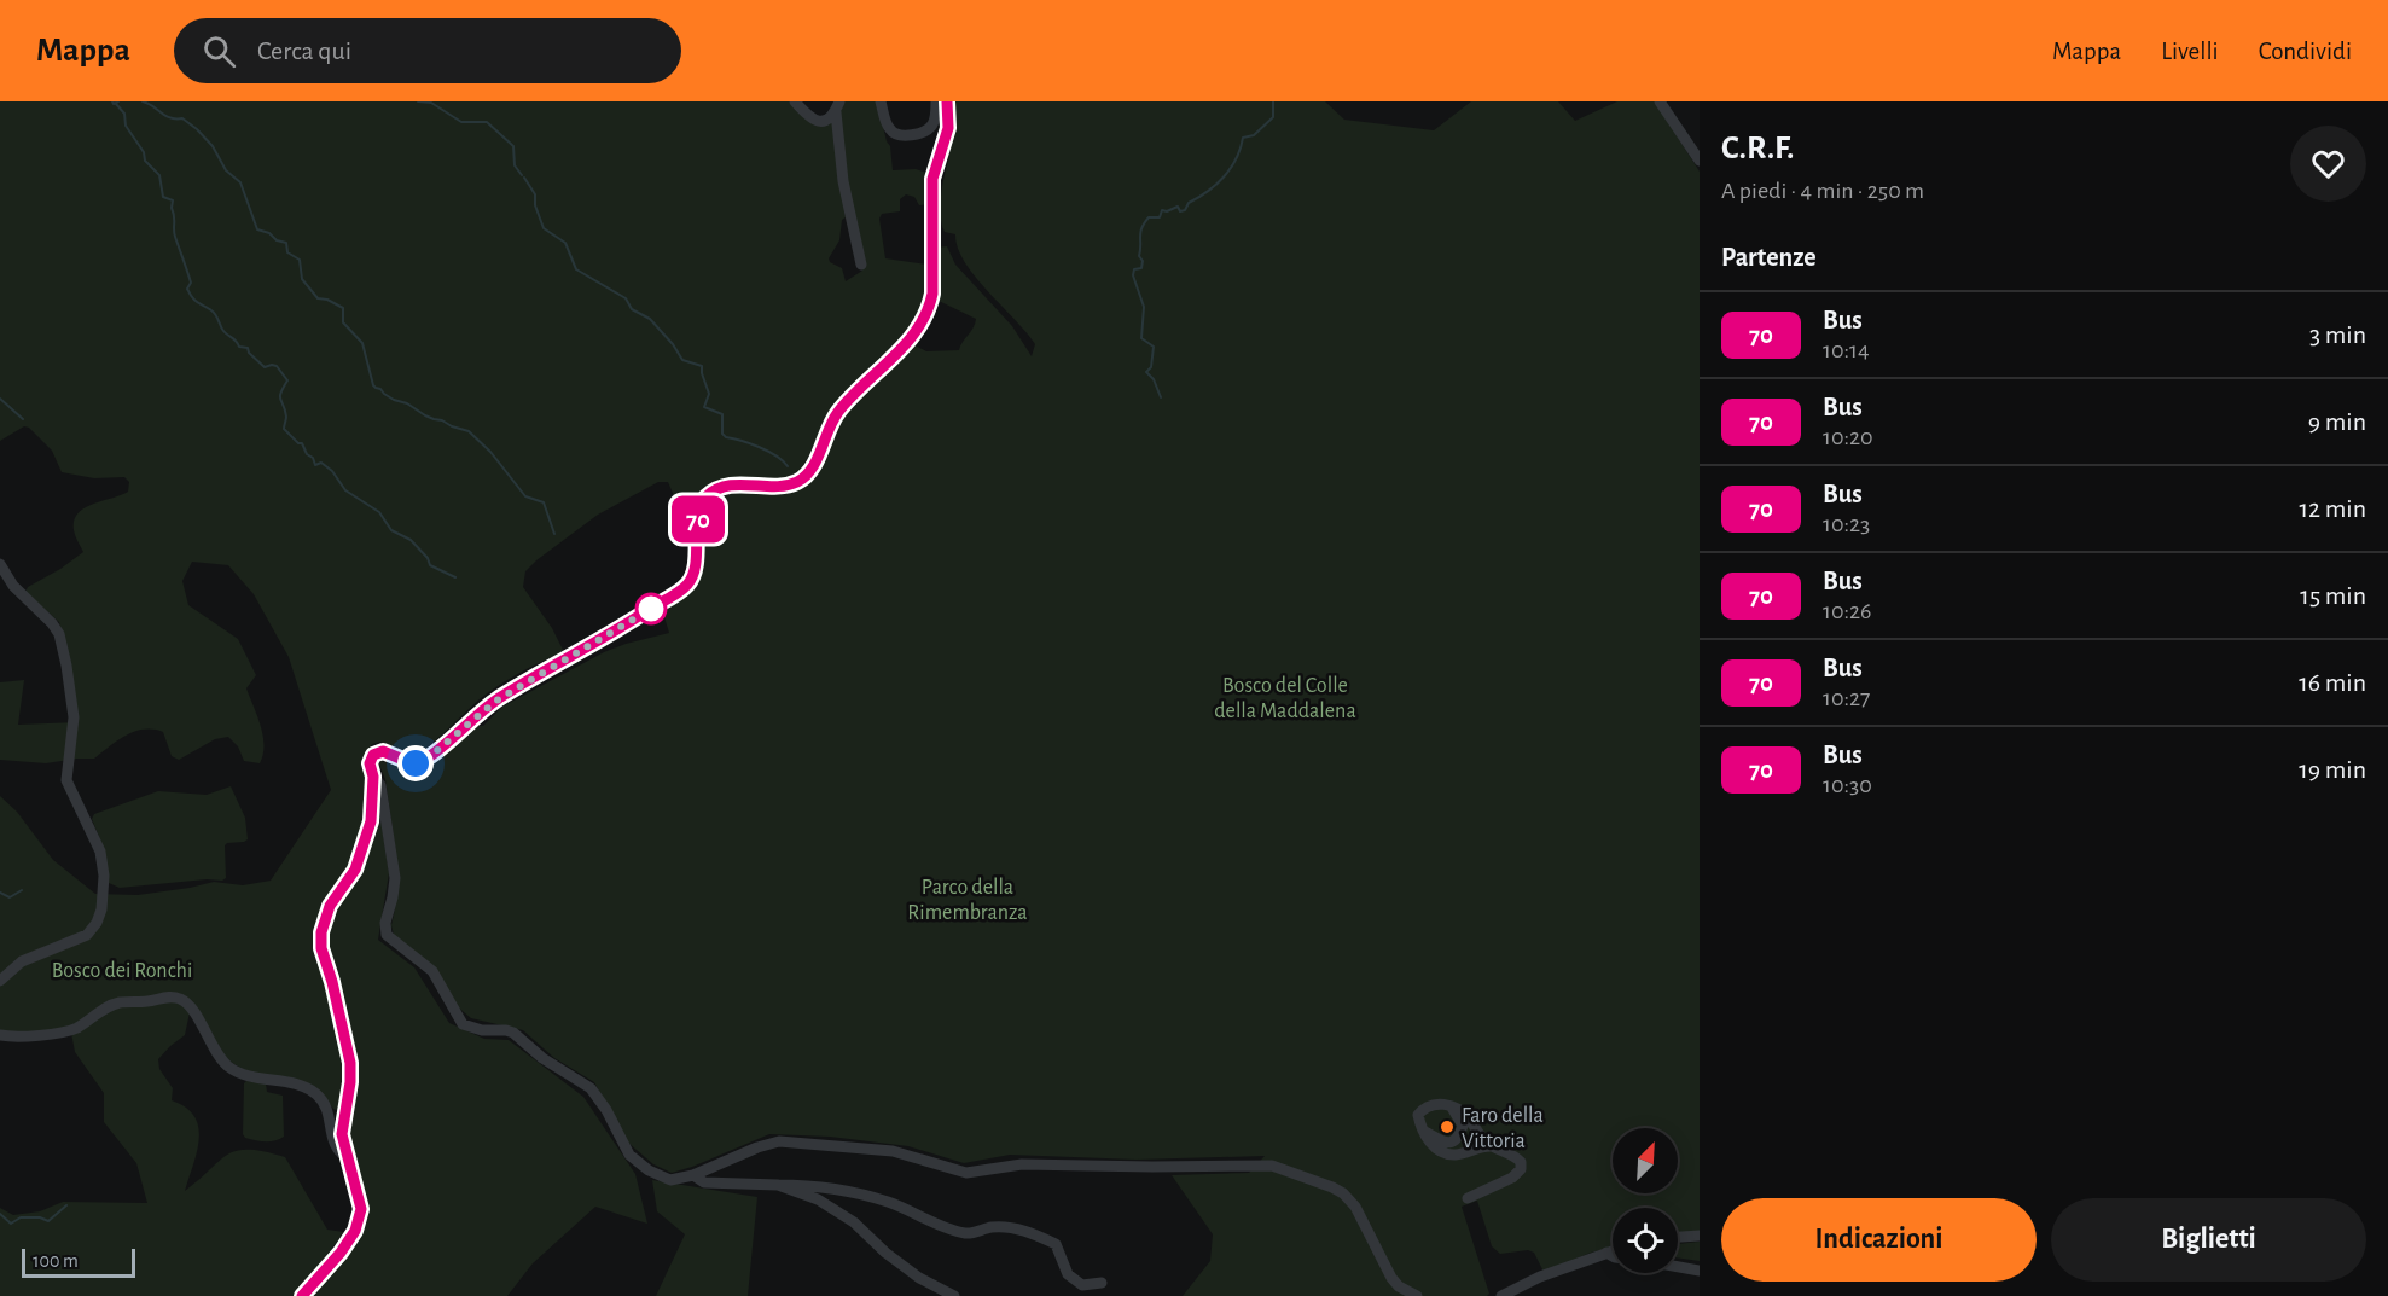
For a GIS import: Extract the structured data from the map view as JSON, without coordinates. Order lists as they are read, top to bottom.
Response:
{
  "parks": ["Bosco del Colle della Maddalena", "Parco della Rimembranza", "Bosco dei Ronchi"],
  "places": ["Faro della Vittoria"],
  "lines": ["bus line 70"],
  "scale_bar": "100 m",
  "north": "top right",
  "page": {
    "header": "Mappa",
    "search": "Cerca qui",
    "nav": ["Mappa", "Livelli", "Condividi"],
    "on_map": "70",
    "heading": [
      ["C.R.F.", "A piedi · 4 min · 250 m"],
      "Partenze"
    ],
    "list": [
      {
        "mark": "70",
        "name": "Bus",
        "note": "10:14",
        "value": "3 min"
      },
      {
        "mark": "70",
        "name": "Bus",
        "note": "10:20",
        "value": "9 min"
      },
      {
        "mark": "70",
        "name": "Bus",
        "note": "10:23",
        "value": "12 min"
      },
      {
        "mark": "70",
        "name": "Bus",
        "note": "10:26",
        "value": "15 min"
      },
      {
        "mark": "70",
        "name": "Bus",
        "note": "10:27",
        "value": "16 min"
      },
      {
        "mark": "70",
        "name": "Bus",
        "note": "10:30",
        "value": "19 min"
      }
    ],
    "buttons": ["Indicazioni", "Biglietti"],
    "scale": "100 m"
  }
}
